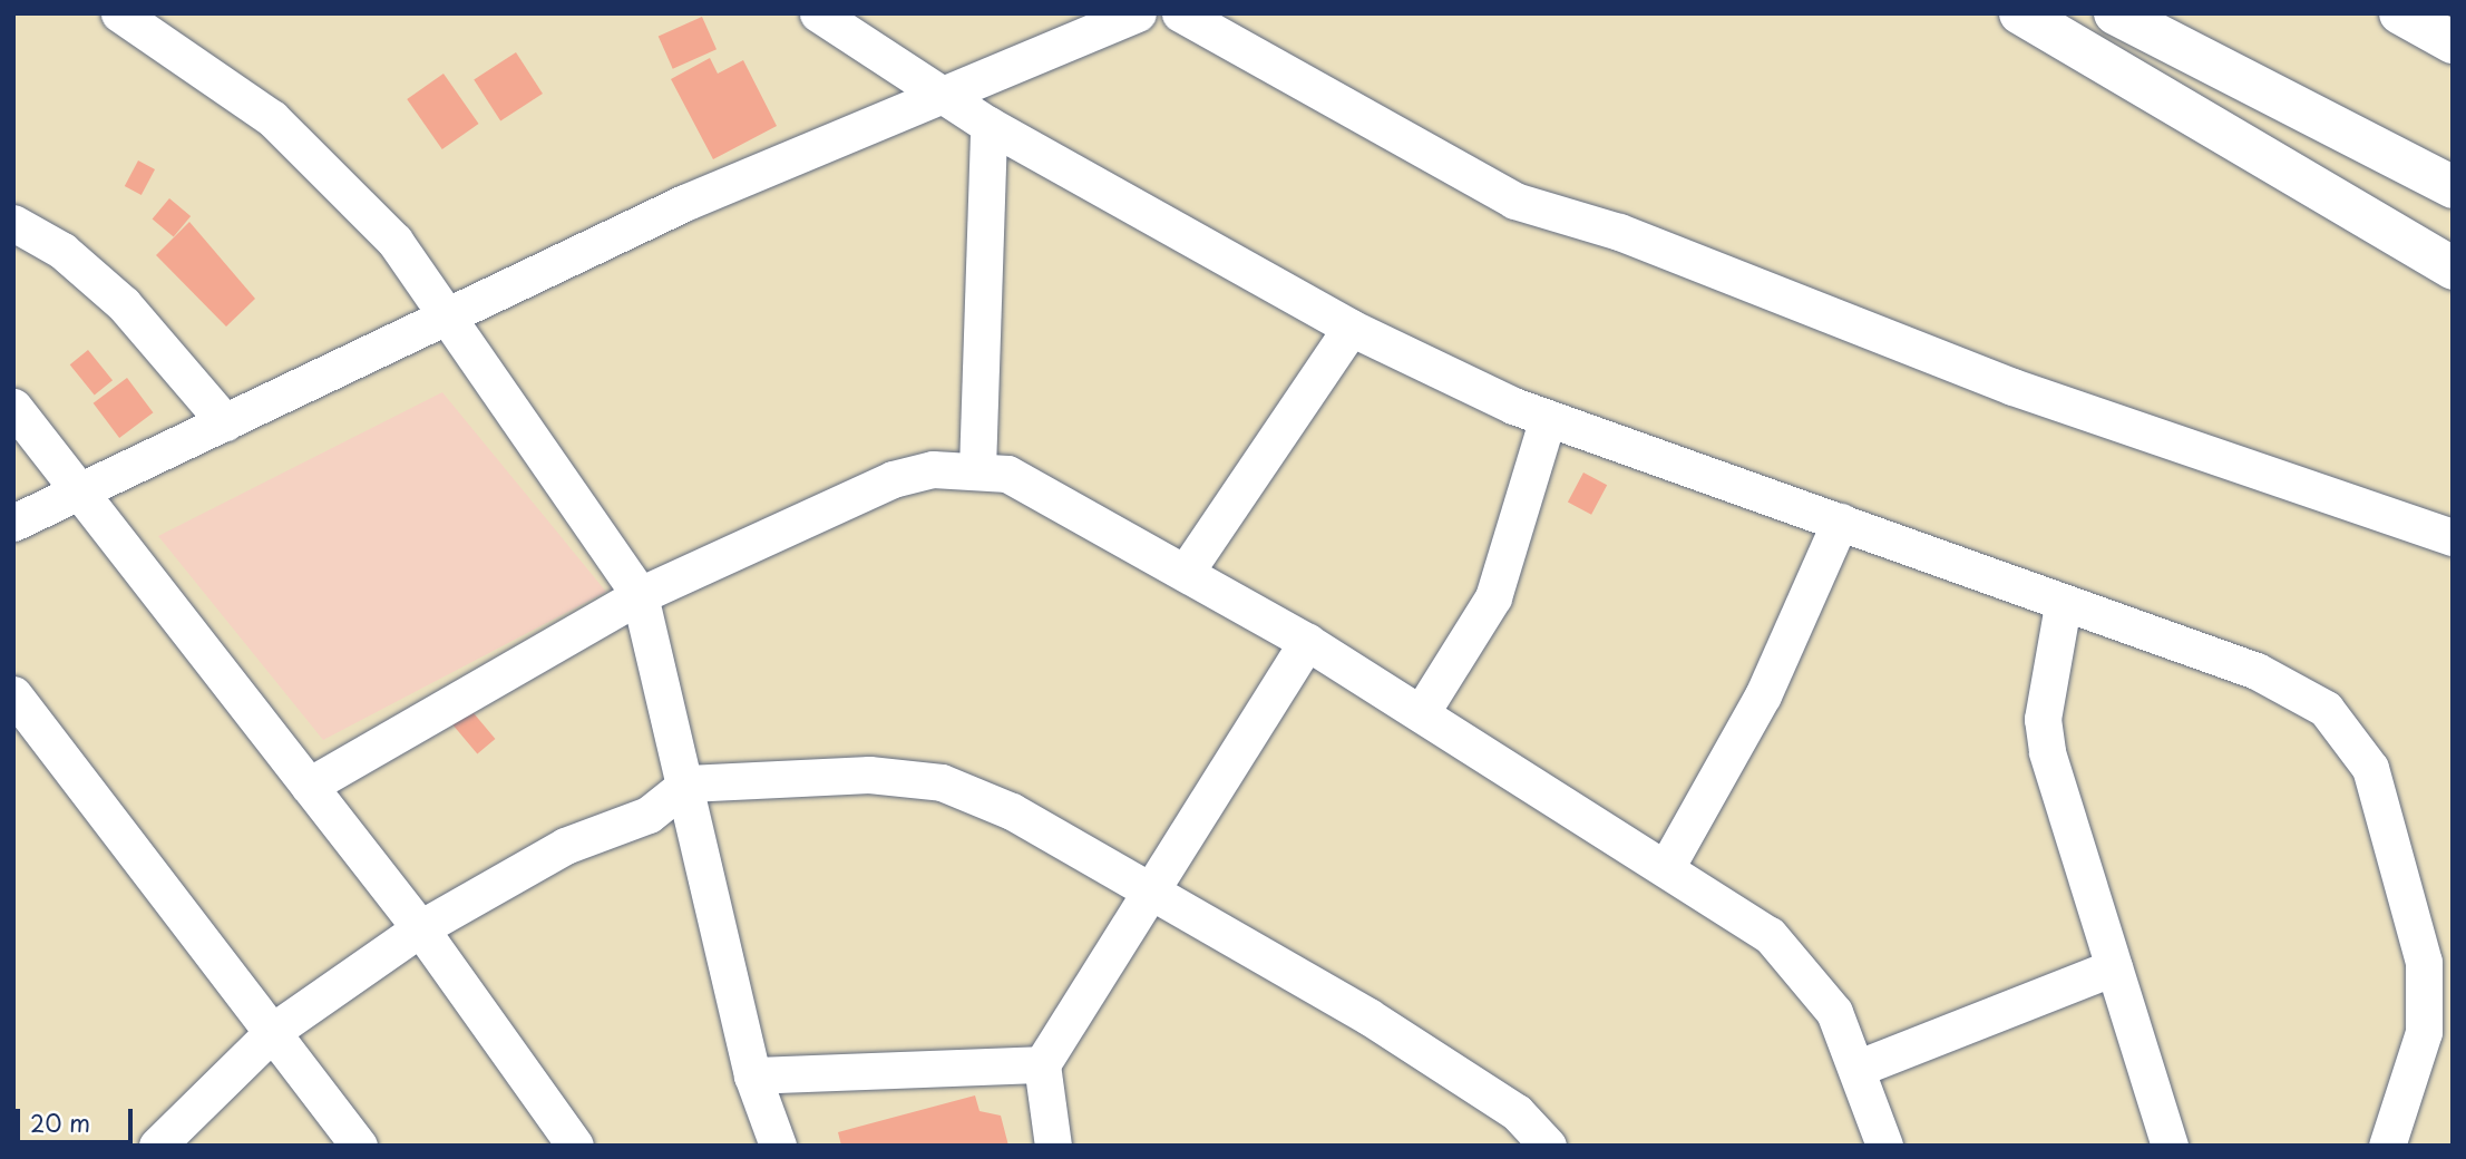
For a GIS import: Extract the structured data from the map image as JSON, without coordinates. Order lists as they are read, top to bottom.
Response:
{
  "scale_bar": "20 m"
}
